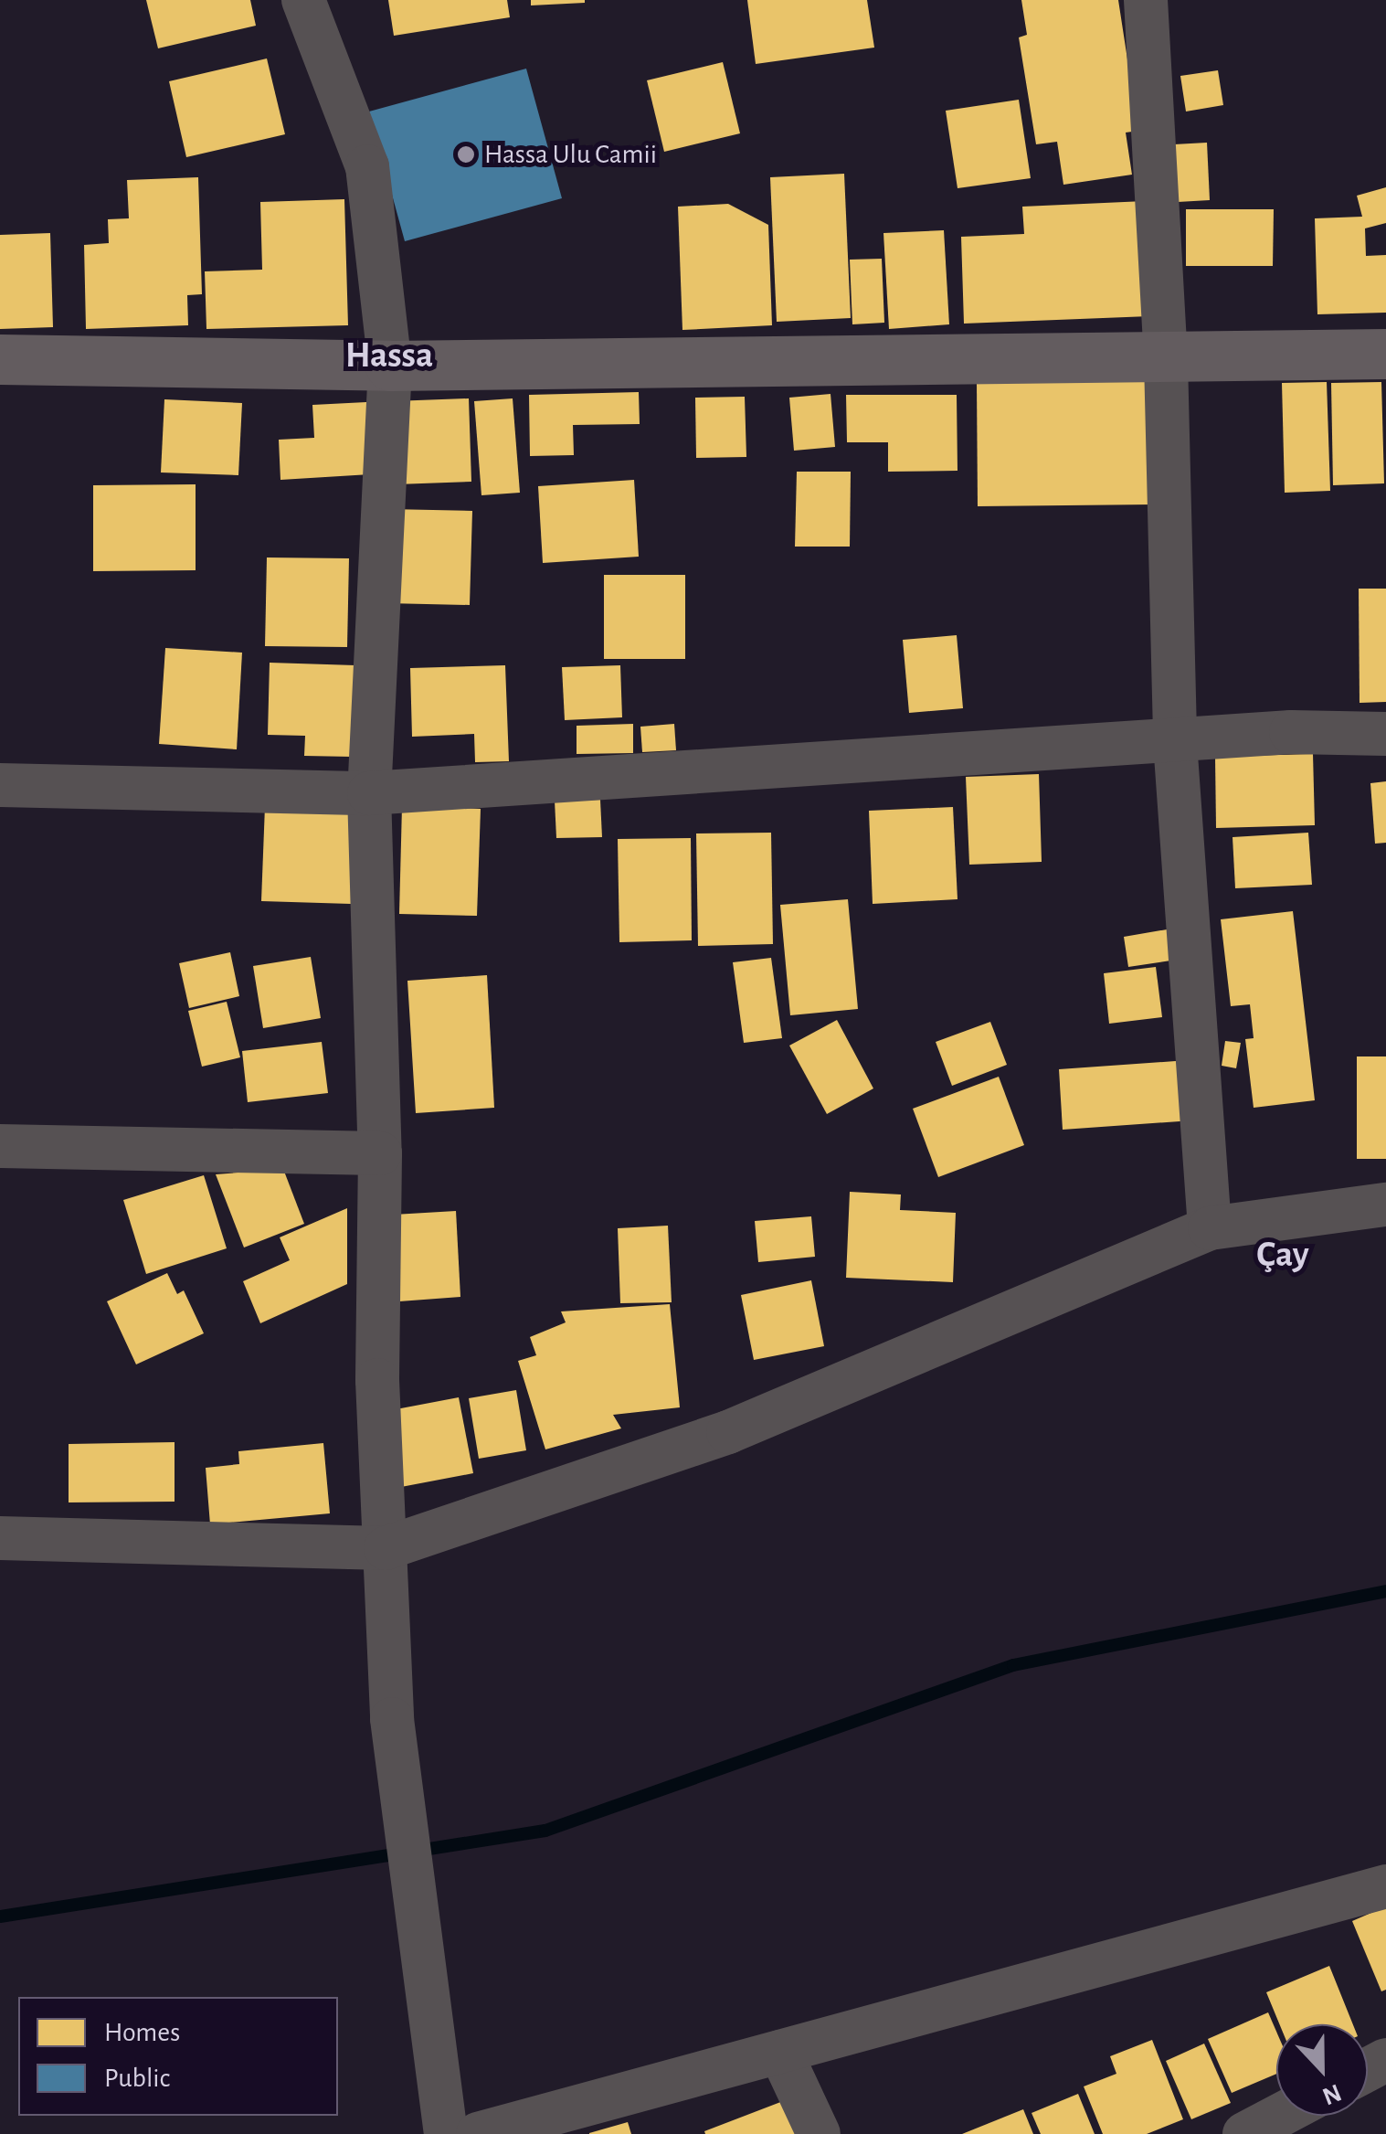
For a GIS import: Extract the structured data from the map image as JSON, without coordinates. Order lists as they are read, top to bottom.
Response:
{
  "districts": ["Hassa", "Çay"],
  "places": ["Hassa Ulu Camii"],
  "legend": ["Homes", "Public"],
  "north": "bottom"
}
